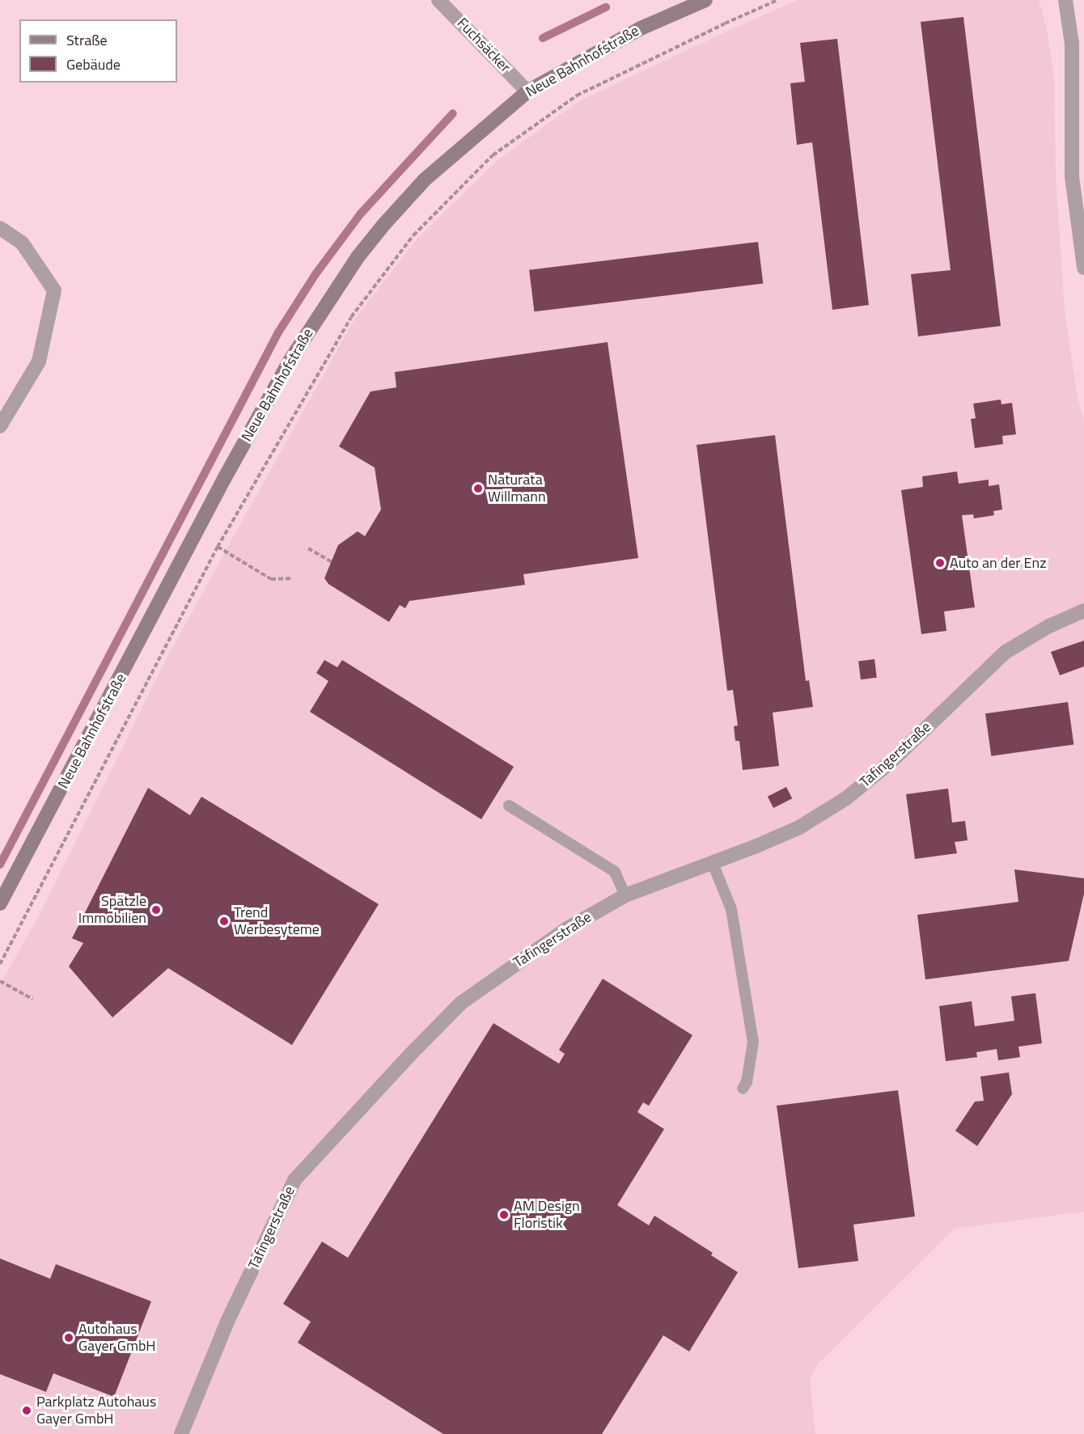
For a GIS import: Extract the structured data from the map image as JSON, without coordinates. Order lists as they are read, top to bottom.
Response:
{
  "streets": {
    "main road": ["Neue Bahnhofstraße"],
    "street": ["Fuchsäcker", "Tafingerstraße"]
  },
  "crossings": [
    ["Fuchsäcker", "Neue Bahnhofstraße"]
  ],
  "places": [
    "Naturata Willmann",
    "Auto an der Enz",
    "Spätzle Immobilien",
    "Trend Werbesyteme",
    "AM Design Floristik",
    "Autohaus Gayer GmbH",
    "Parkplatz Autohaus Gayer GmbH"
  ],
  "legend": ["Straße", "Gebäude"]
}
